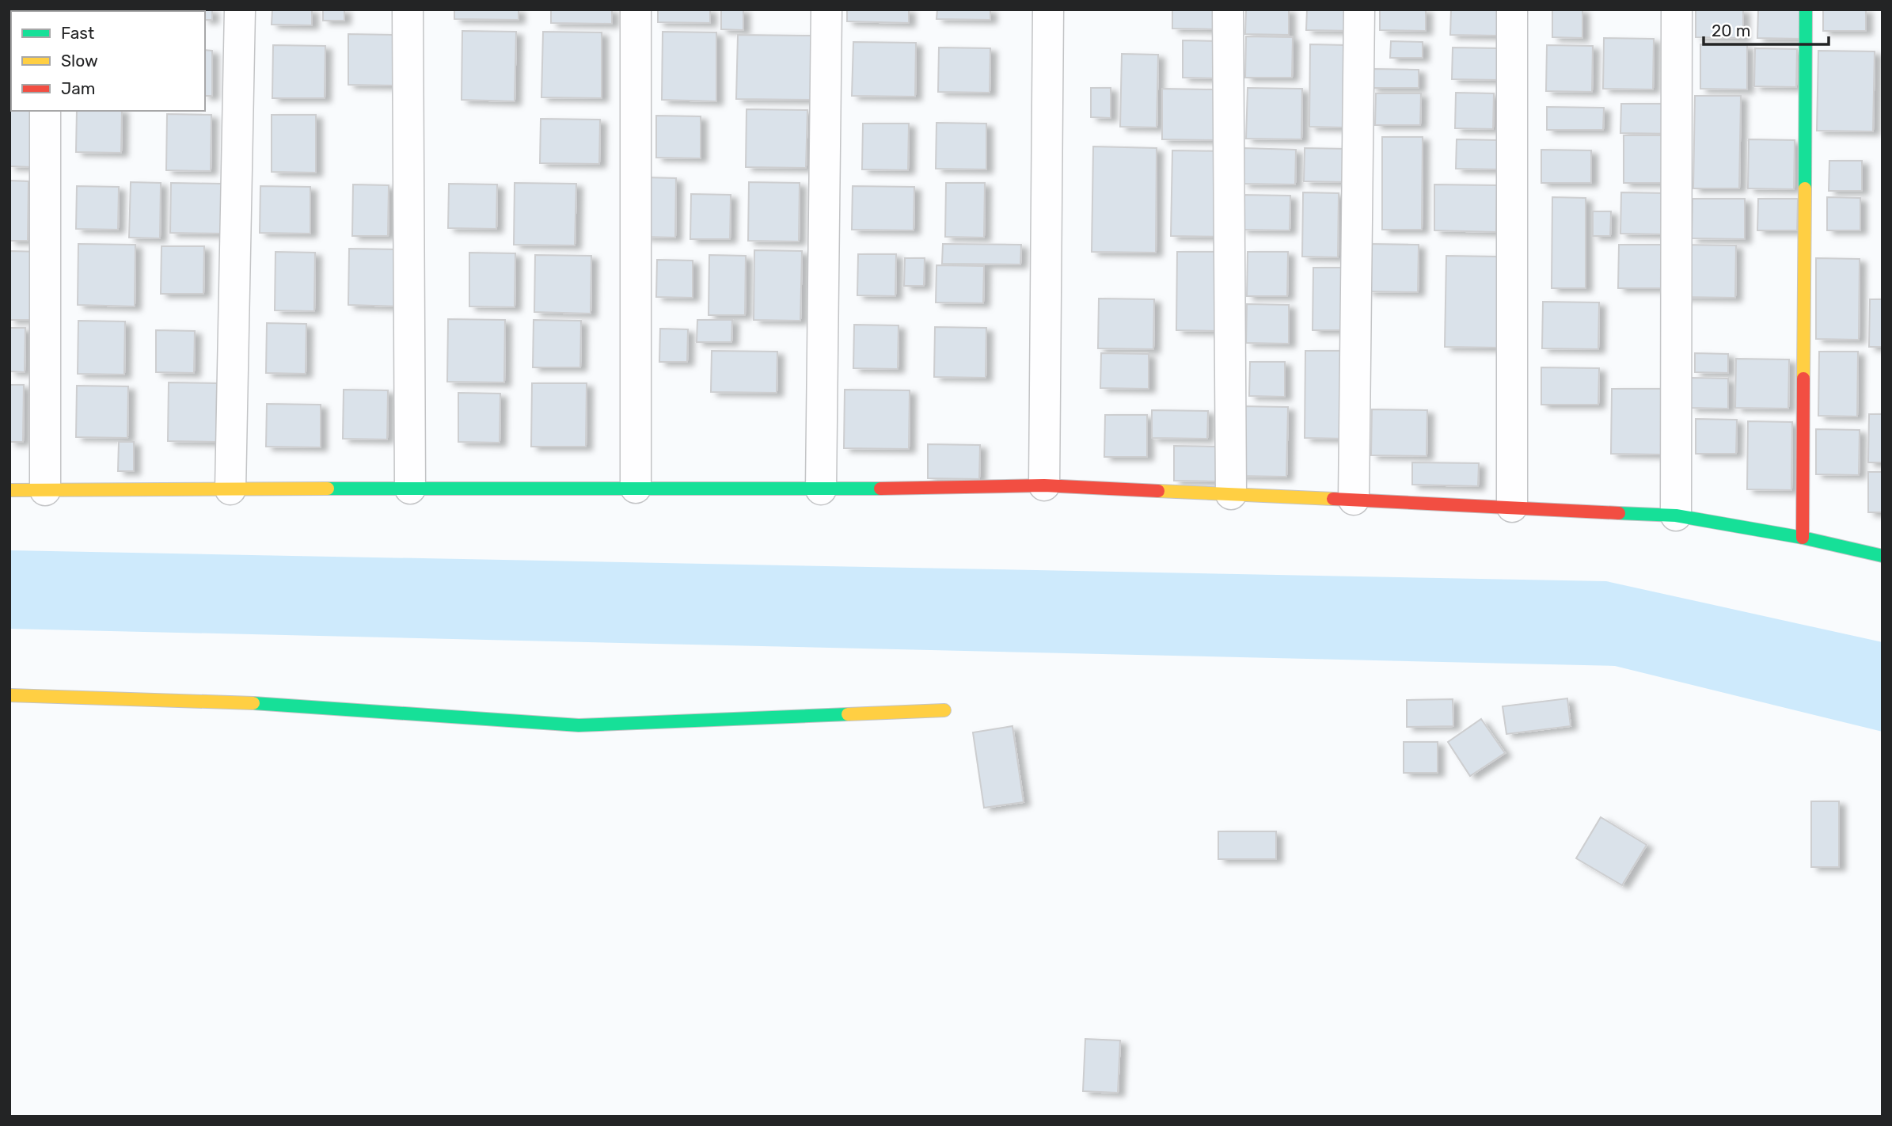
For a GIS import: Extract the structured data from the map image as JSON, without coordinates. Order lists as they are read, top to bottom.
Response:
{
  "legend": ["Fast", "Slow", "Jam"],
  "scale_bar": "20 m"
}
